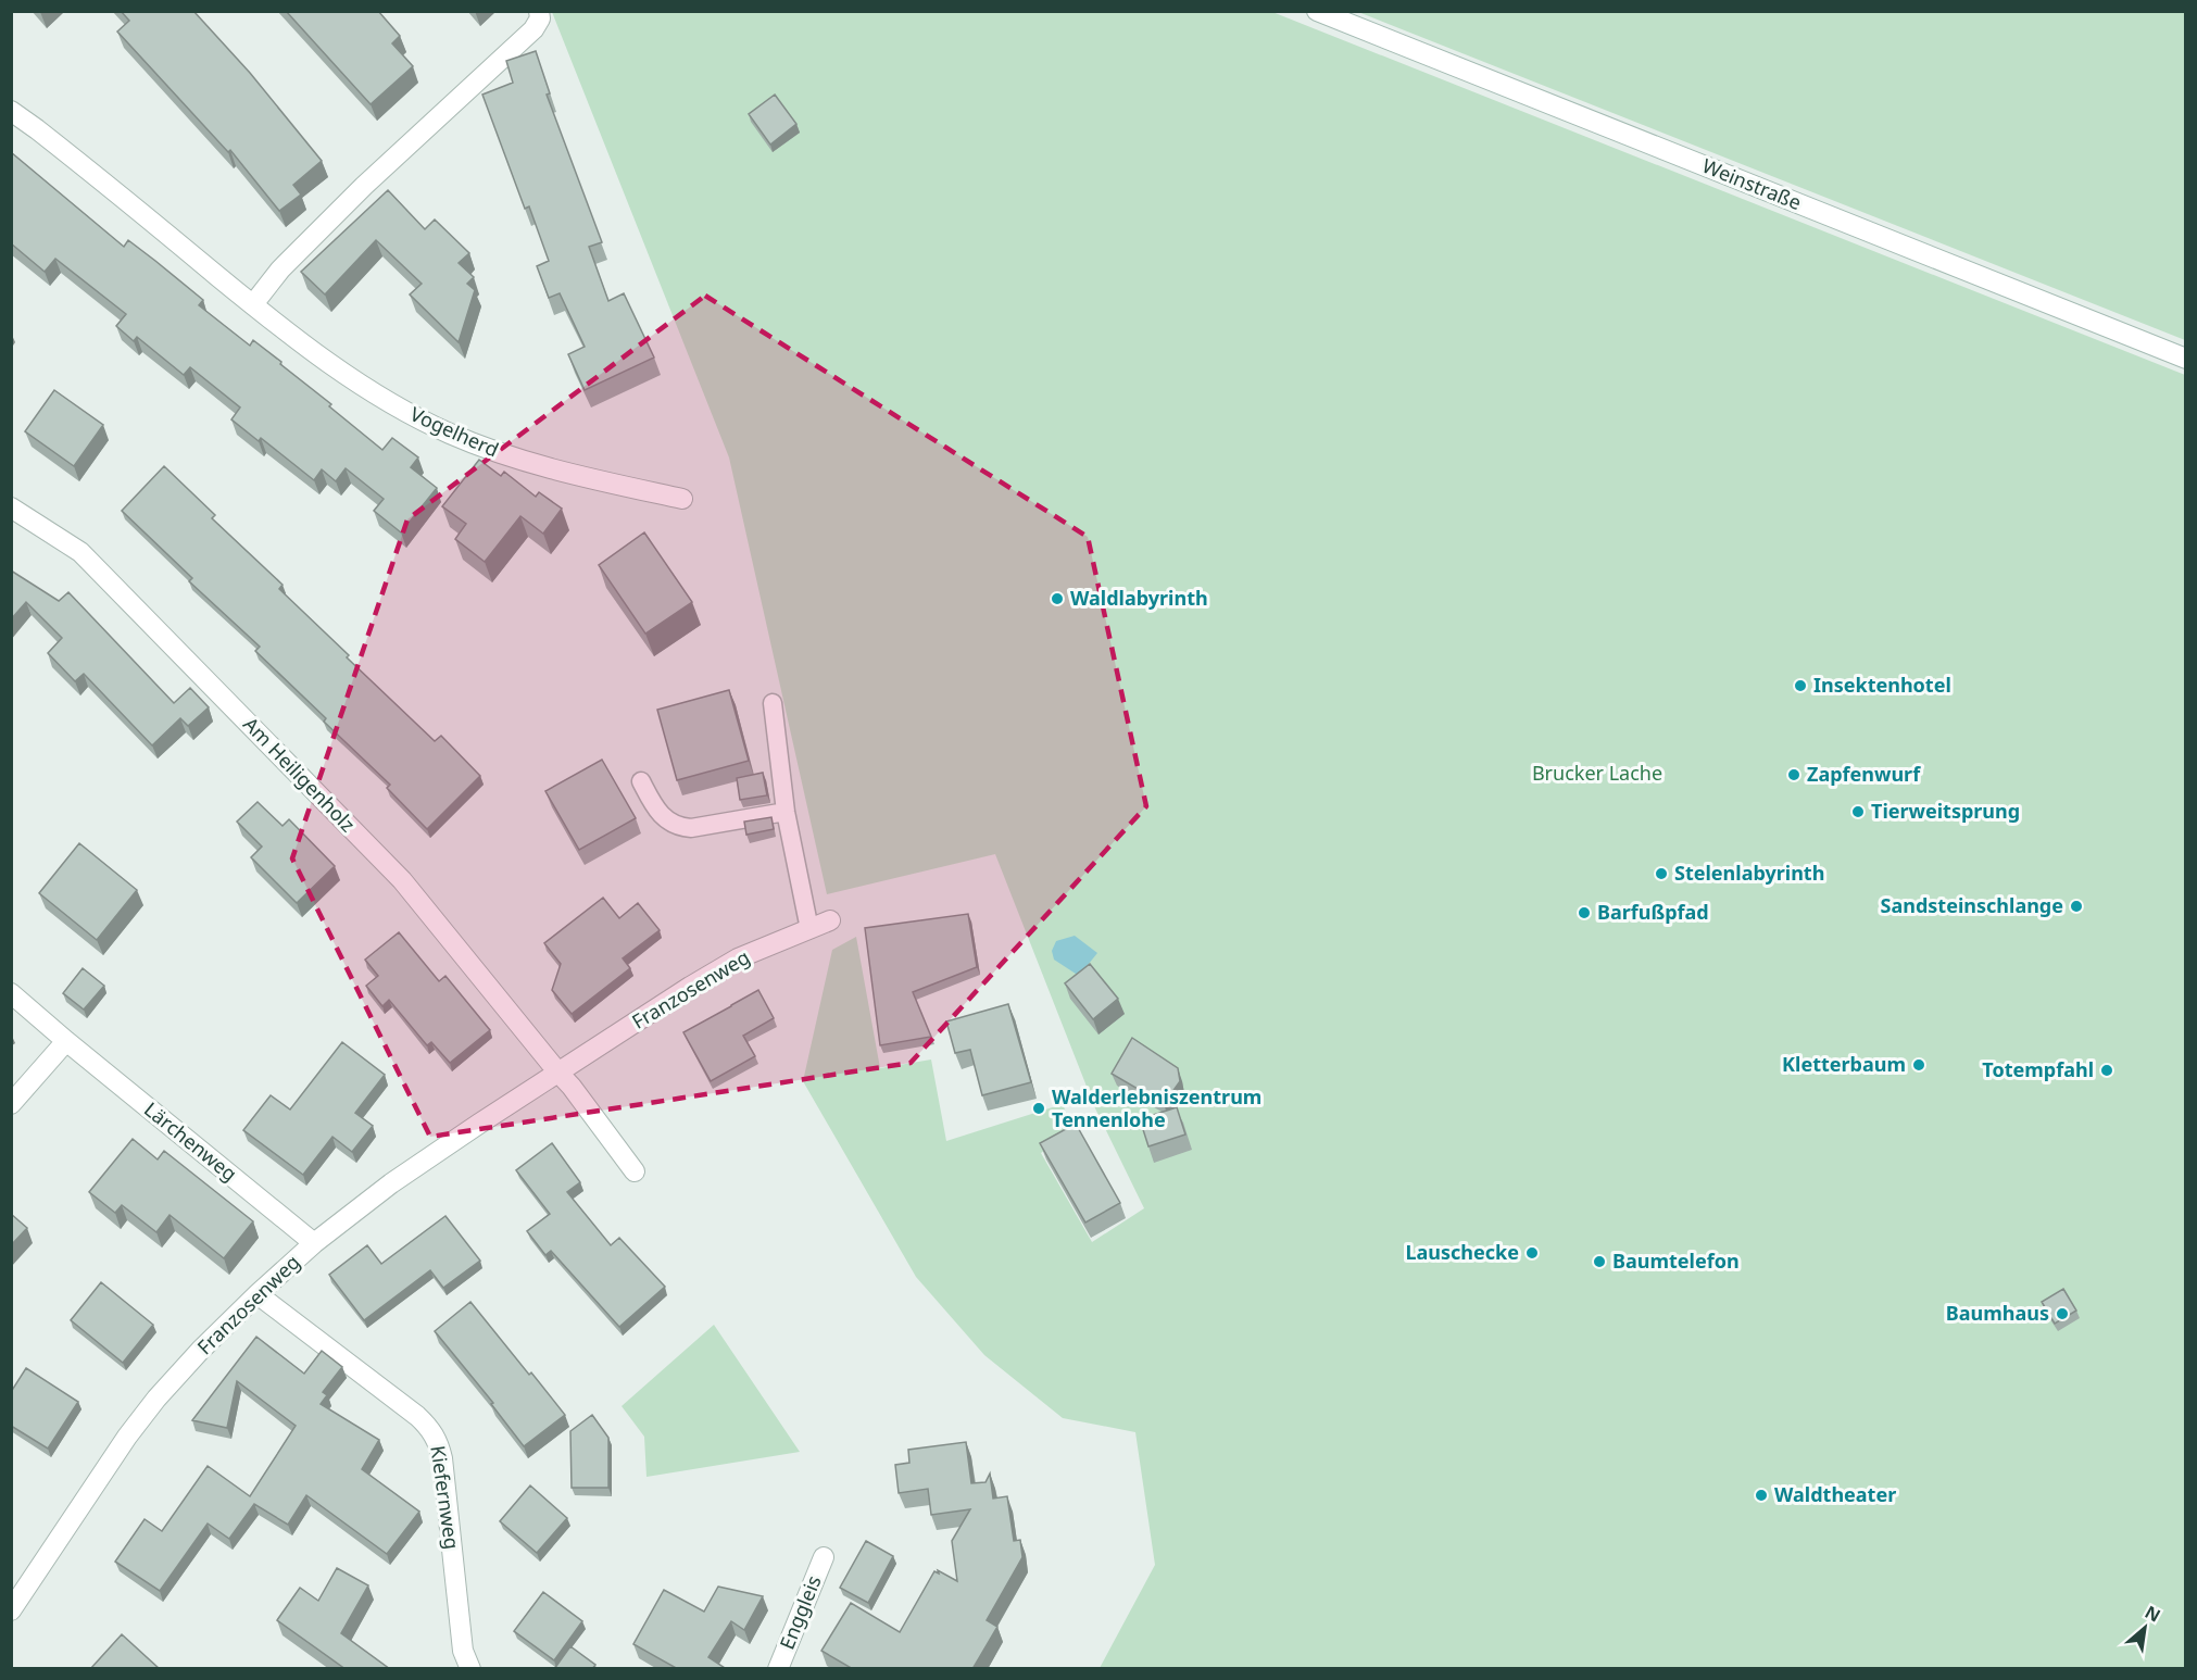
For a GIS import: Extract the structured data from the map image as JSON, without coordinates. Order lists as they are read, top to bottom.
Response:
{
  "streets": {
    "street": [
      "Weinstraße",
      "Vogelherd",
      "Am Heiligenholz",
      "Franzosenweg",
      "Lärchenweg",
      "Kiefernweg",
      "Enggleis"
    ]
  },
  "crossings": [
    ["Am Heiligenholz", "Franzosenweg"],
    ["Franzosenweg", "Lärchenweg"],
    ["Franzosenweg", "Kiefernweg"]
  ],
  "parks": ["Brucker Lache"],
  "places": [
    "Waldlabyrinth",
    "Insektenhotel",
    "Zapfenwurf",
    "Tierweitsprung",
    "Stelenlabyrinth",
    "Sandsteinschlange",
    "Barfußpfad",
    "Kletterbaum",
    "Totempfahl",
    "Walderlebniszentrum Tennenlohe",
    "Lauschecke",
    "Baumtelefon",
    "Baumhaus",
    "Waldtheater"
  ],
  "north": "top right"
}
